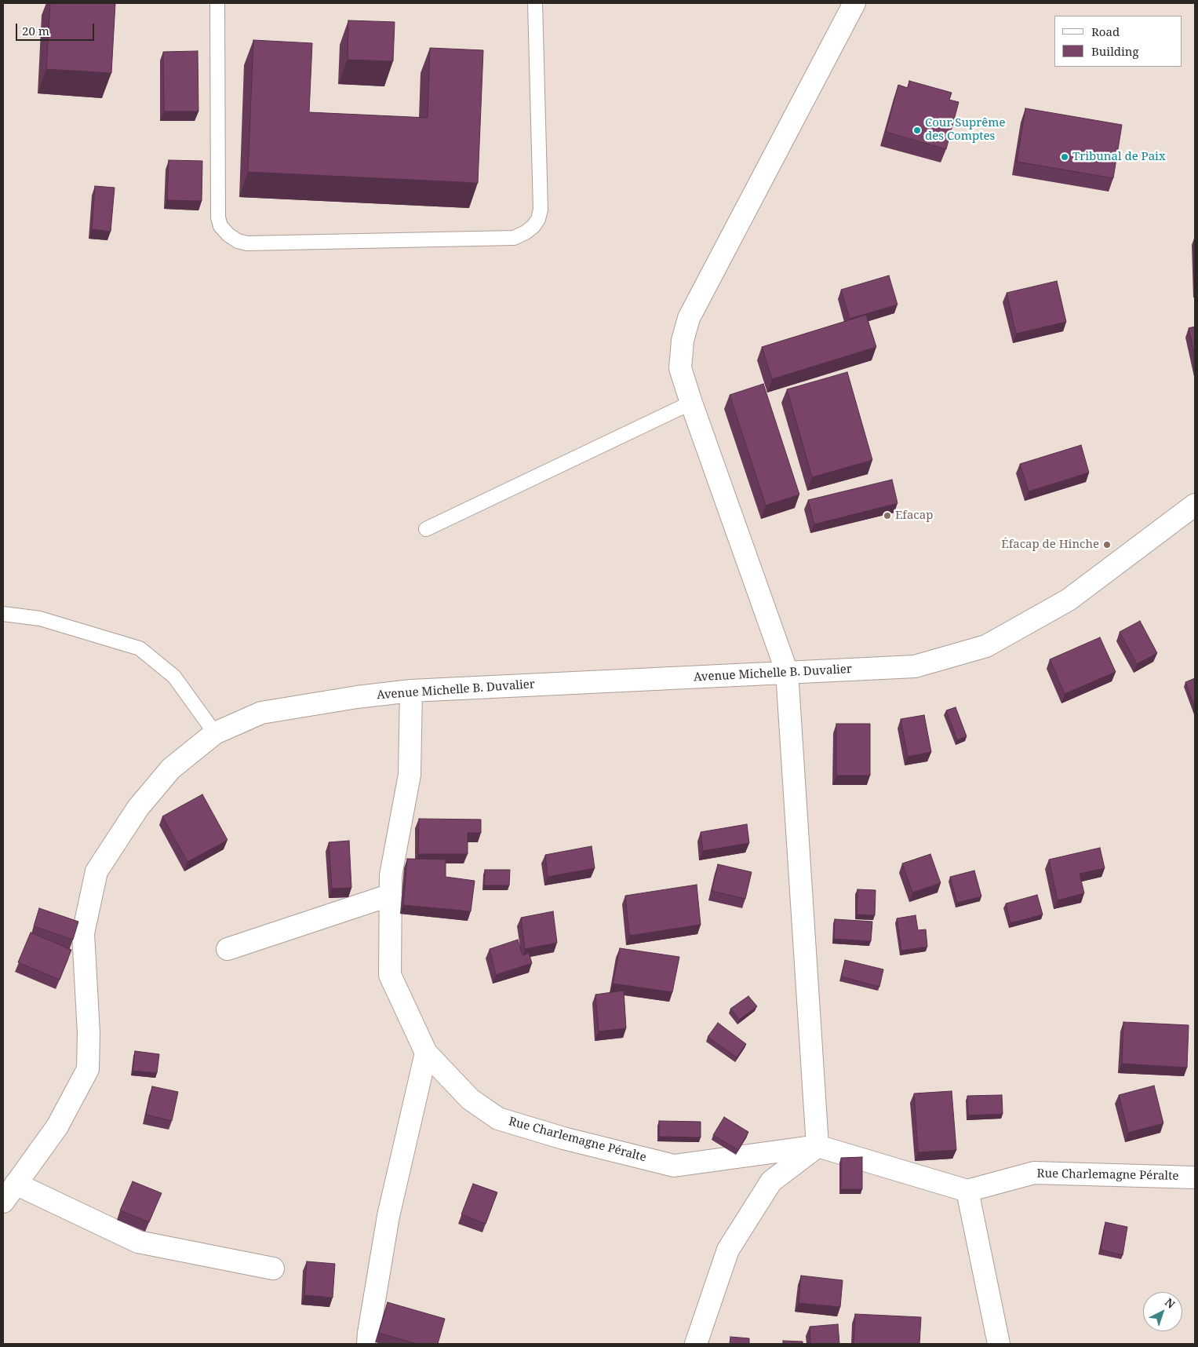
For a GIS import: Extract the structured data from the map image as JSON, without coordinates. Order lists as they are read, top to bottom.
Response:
{
  "streets": {
    "street": ["Avenue Michelle B. Duvalier", "Rue Charlemagne Péralte"]
  },
  "crossings": [
    ["Avenue Michelle B. Duvalier", "Rue Charlemagne Péralte"]
  ],
  "places": [
    "Cour Suprême des Comptes",
    "Tribunal de Paix",
    "Efacap",
    "Éfacap de Hinche"
  ],
  "legend": ["Road", "Building"],
  "scale_bar": "20 m",
  "north": "top right"
}
